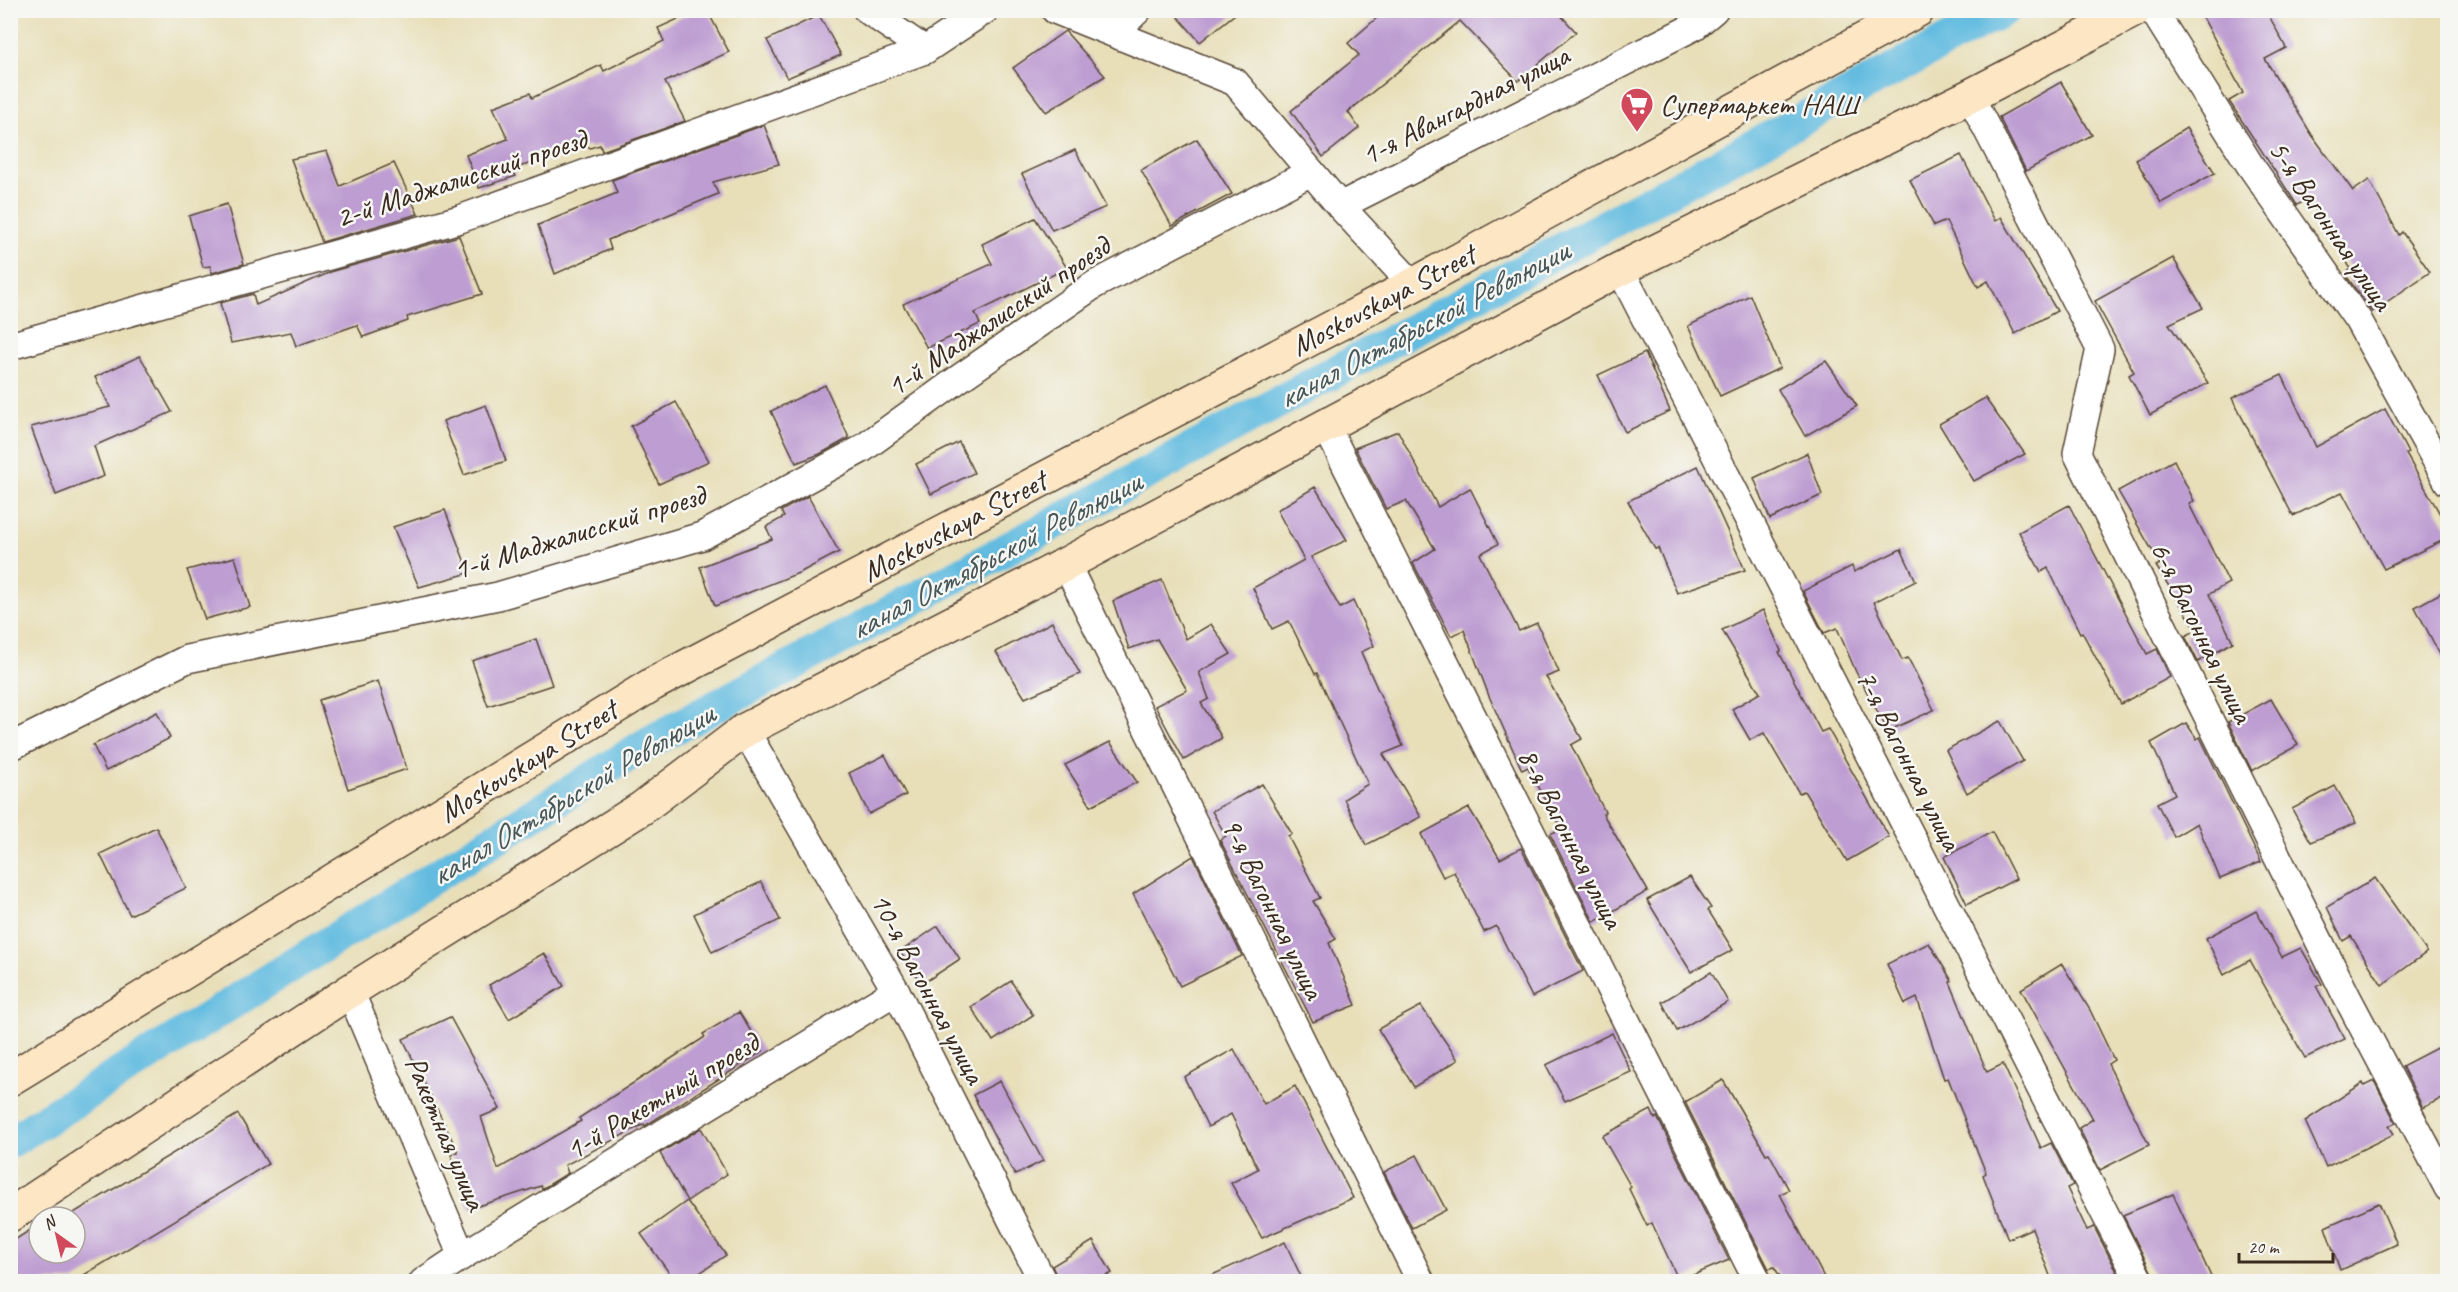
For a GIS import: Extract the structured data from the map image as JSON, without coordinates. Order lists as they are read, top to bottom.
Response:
{
  "streets": {
    "main road": ["Moskovskaya Street"],
    "street": [
      "1-я Авангардная улица",
      "2-й Маджалисский проезд",
      "5-я Вагонная улица",
      "1-й Маджалисский проезд",
      "6-я Вагонная улица",
      "7-я Вагонная улица",
      "8-я Вагонная улица",
      "9-я Вагонная улица",
      "10-я Вагонная улица",
      "1-й Ракетный проезд",
      "Ракетная улица"
    ]
  },
  "crossings": [
    ["10-я Вагонная улица", "1-й Ракетный проезд"],
    ["1-й Ракетный проезд", "Ракетная улица"]
  ],
  "water": ["канал Октябрьской Революции"],
  "places": {
    "supermarket": ["Супермаркет НАШ"]
  },
  "scale_bar": "20 m",
  "north": "top left"
}
